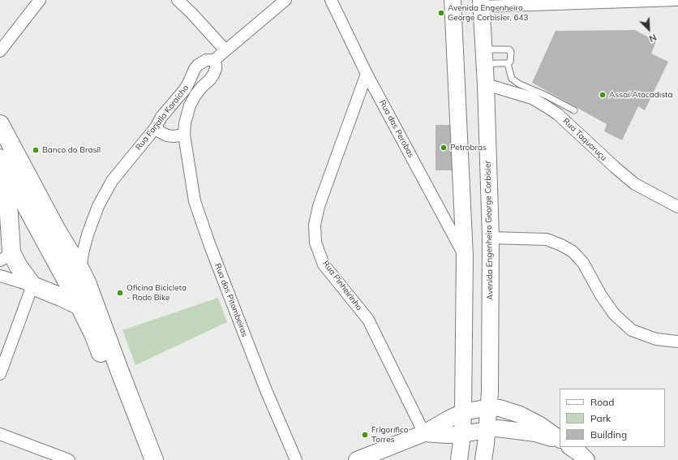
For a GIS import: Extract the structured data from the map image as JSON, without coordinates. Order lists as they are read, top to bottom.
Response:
{
  "streets": {
    "main road": ["Avenida Engenheiro George Corbisier"],
    "street": [
      "Rua Farjalla Koraicho",
      "Rua das Perobas",
      "Rua Taquaruçu",
      "Rua Pinheirinho",
      "Rua das Pitombeiras"
    ]
  },
  "crossings": [
    ["Rua Farjalla Koraicho", "Rua das Pitombeiras"],
    ["Rua das Perobas", "Rua Pinheirinho"],
    ["Rua Taquaruçu", "Avenida Engenheiro George Corbisier"]
  ],
  "places": [
    "Avenida Engenheiro George Corbisier, 643",
    "Assaí Atacadista",
    "Petrobras",
    "Banco do Brasil",
    "Oficina Bicicleta - Rodo Bike",
    "Frigorífico Torres"
  ],
  "legend": ["Road", "Park", "Building"],
  "north": "bottom right"
}
